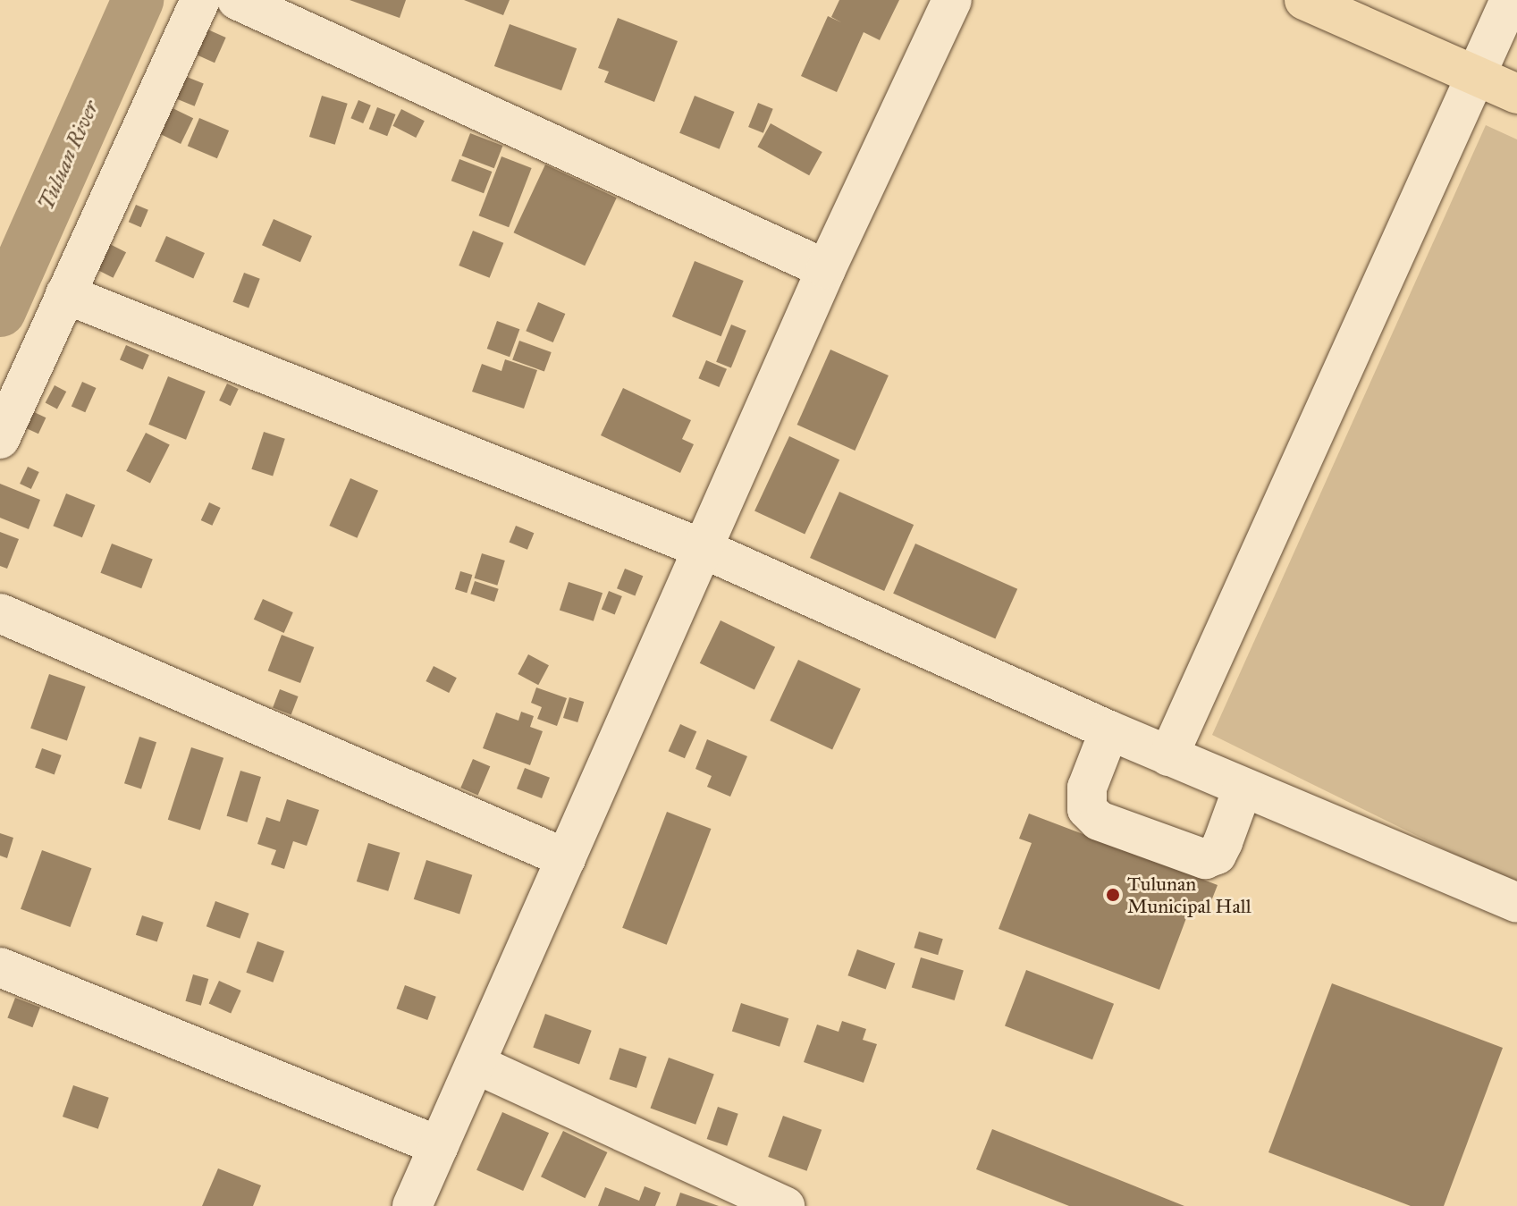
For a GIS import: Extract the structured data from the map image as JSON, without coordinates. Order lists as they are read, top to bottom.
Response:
{
  "water": ["Tuluan River"],
  "places": ["Tulunan Municipal Hall"]
}
